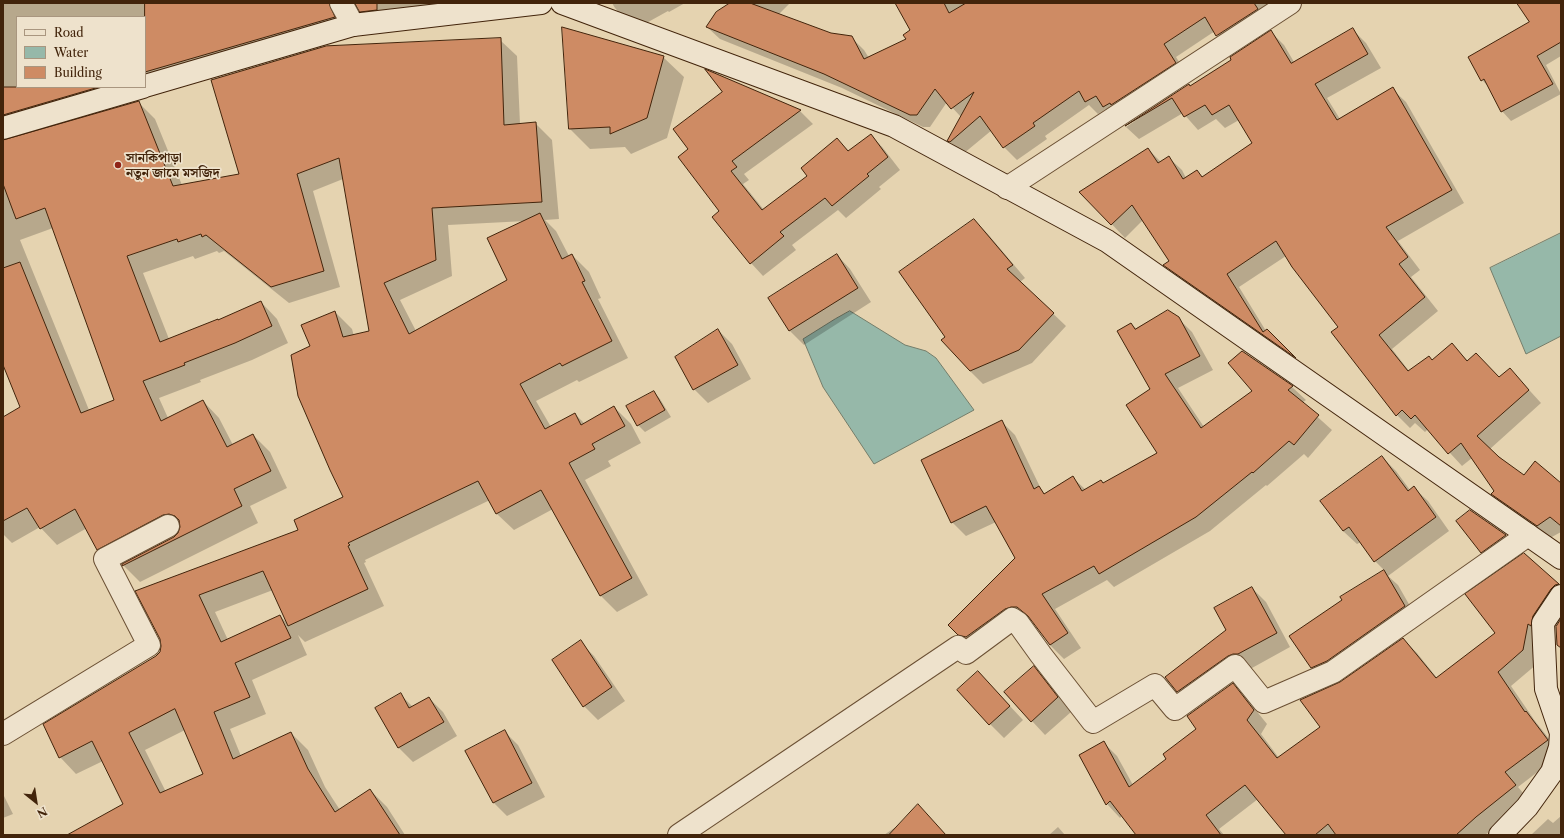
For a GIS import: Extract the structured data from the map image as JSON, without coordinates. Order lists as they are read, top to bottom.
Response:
{
  "places": ["সানকিপাড়া নতুন জামে মসজিদ"],
  "legend": ["Road", "Water", "Building"],
  "north": "bottom right"
}
